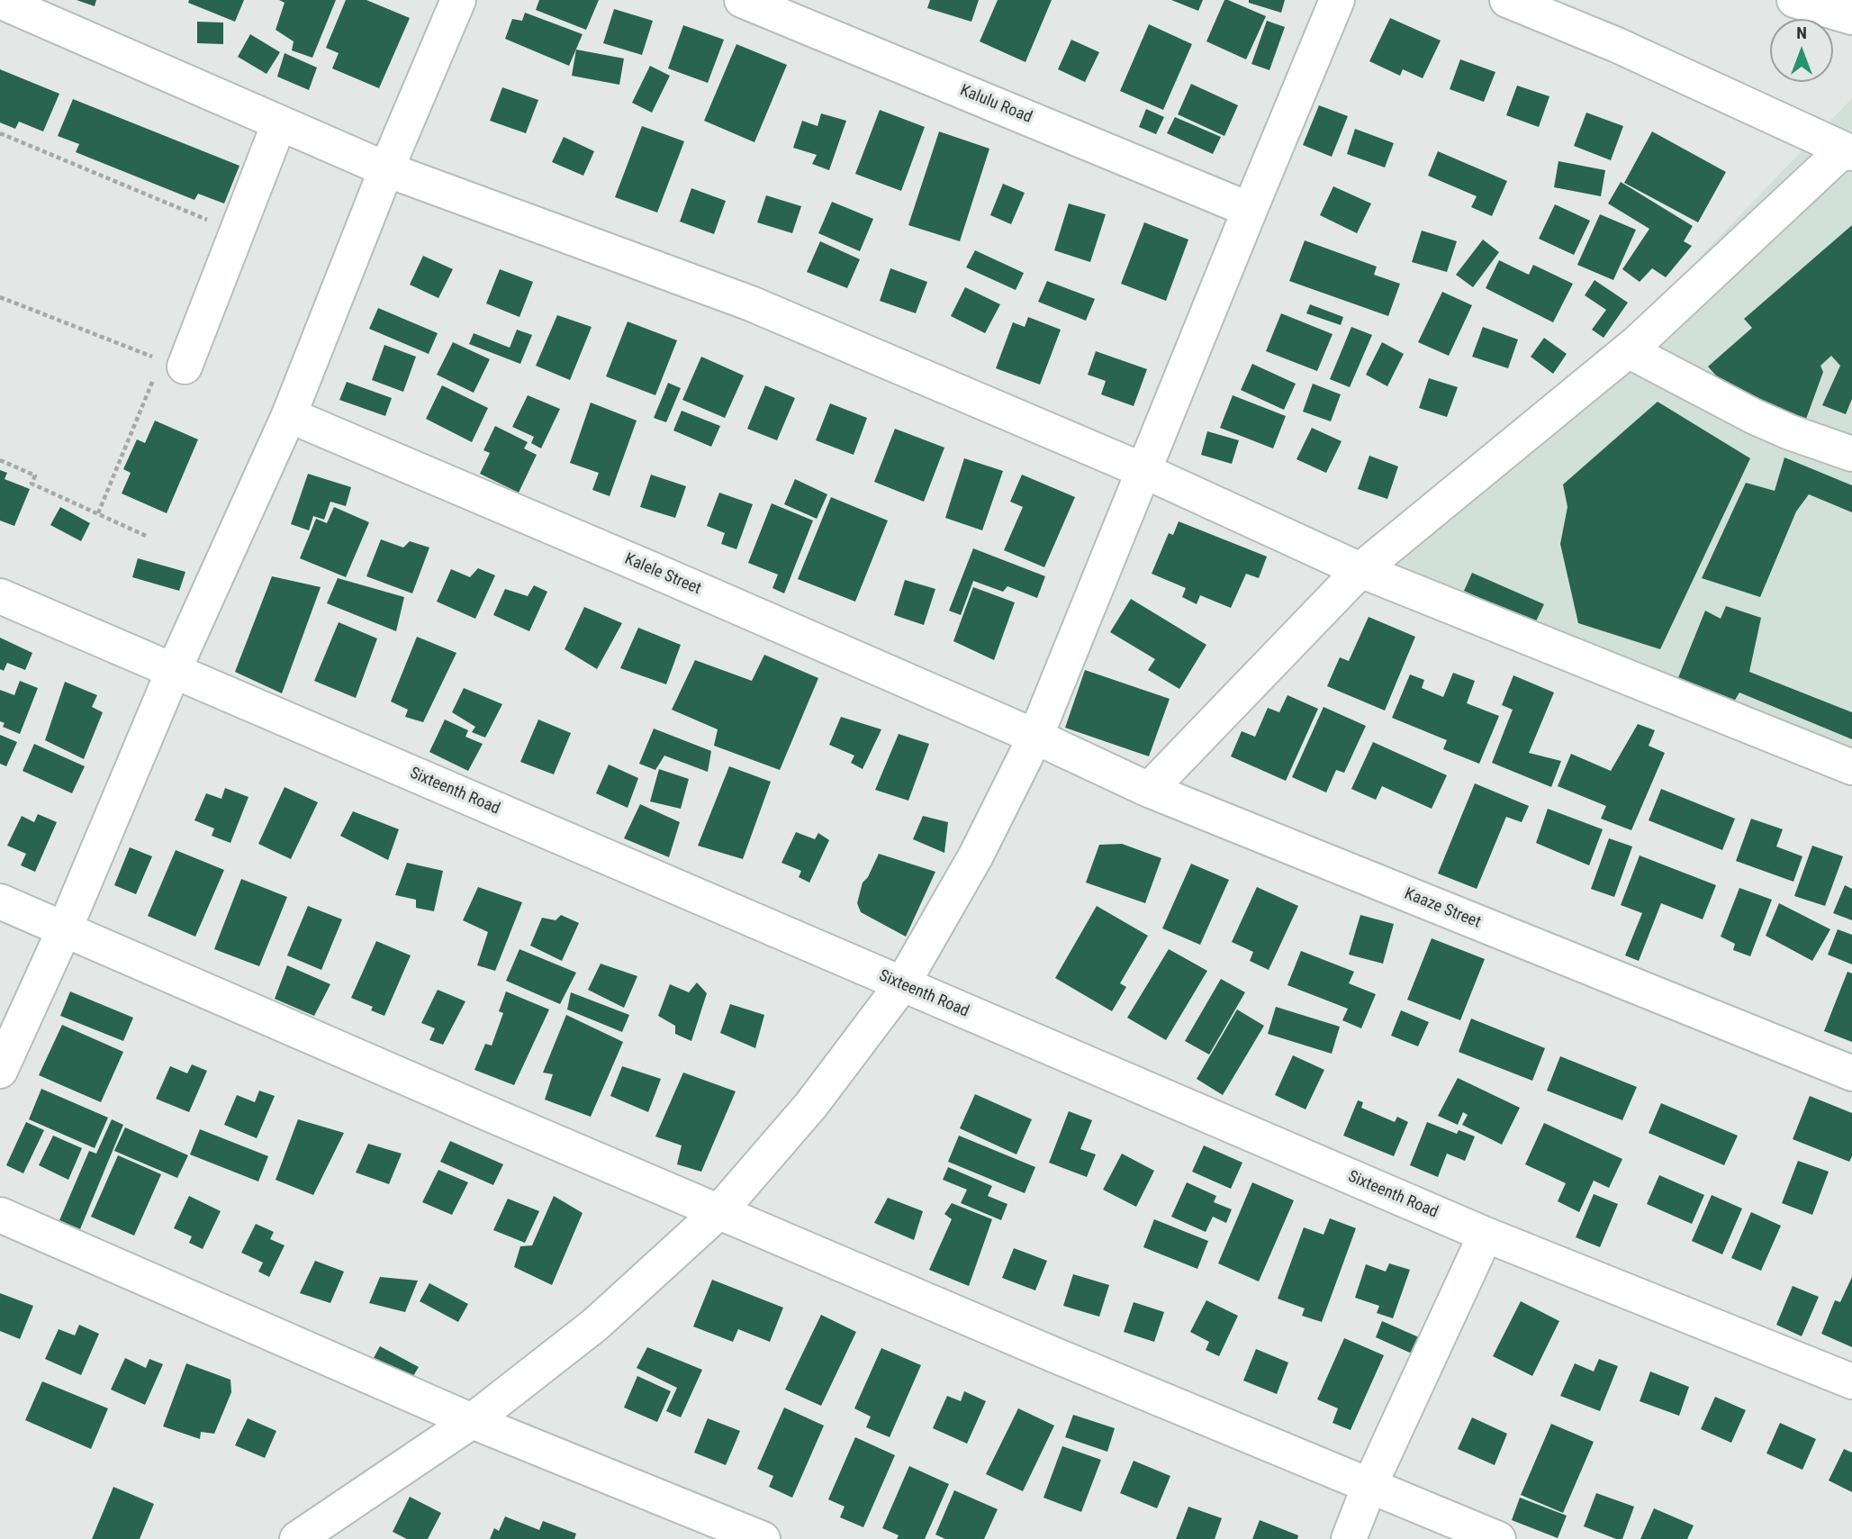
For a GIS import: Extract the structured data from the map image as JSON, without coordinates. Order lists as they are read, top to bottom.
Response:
{
  "streets": {
    "street": [
      "Kalulu Road",
      "Kalele Street",
      "Sixteenth Road",
      "Kaaze Street"
    ]
  },
  "crossings": [
    ["Kalele Street", "Kaaze Street"]
  ],
  "north": "top"
}
